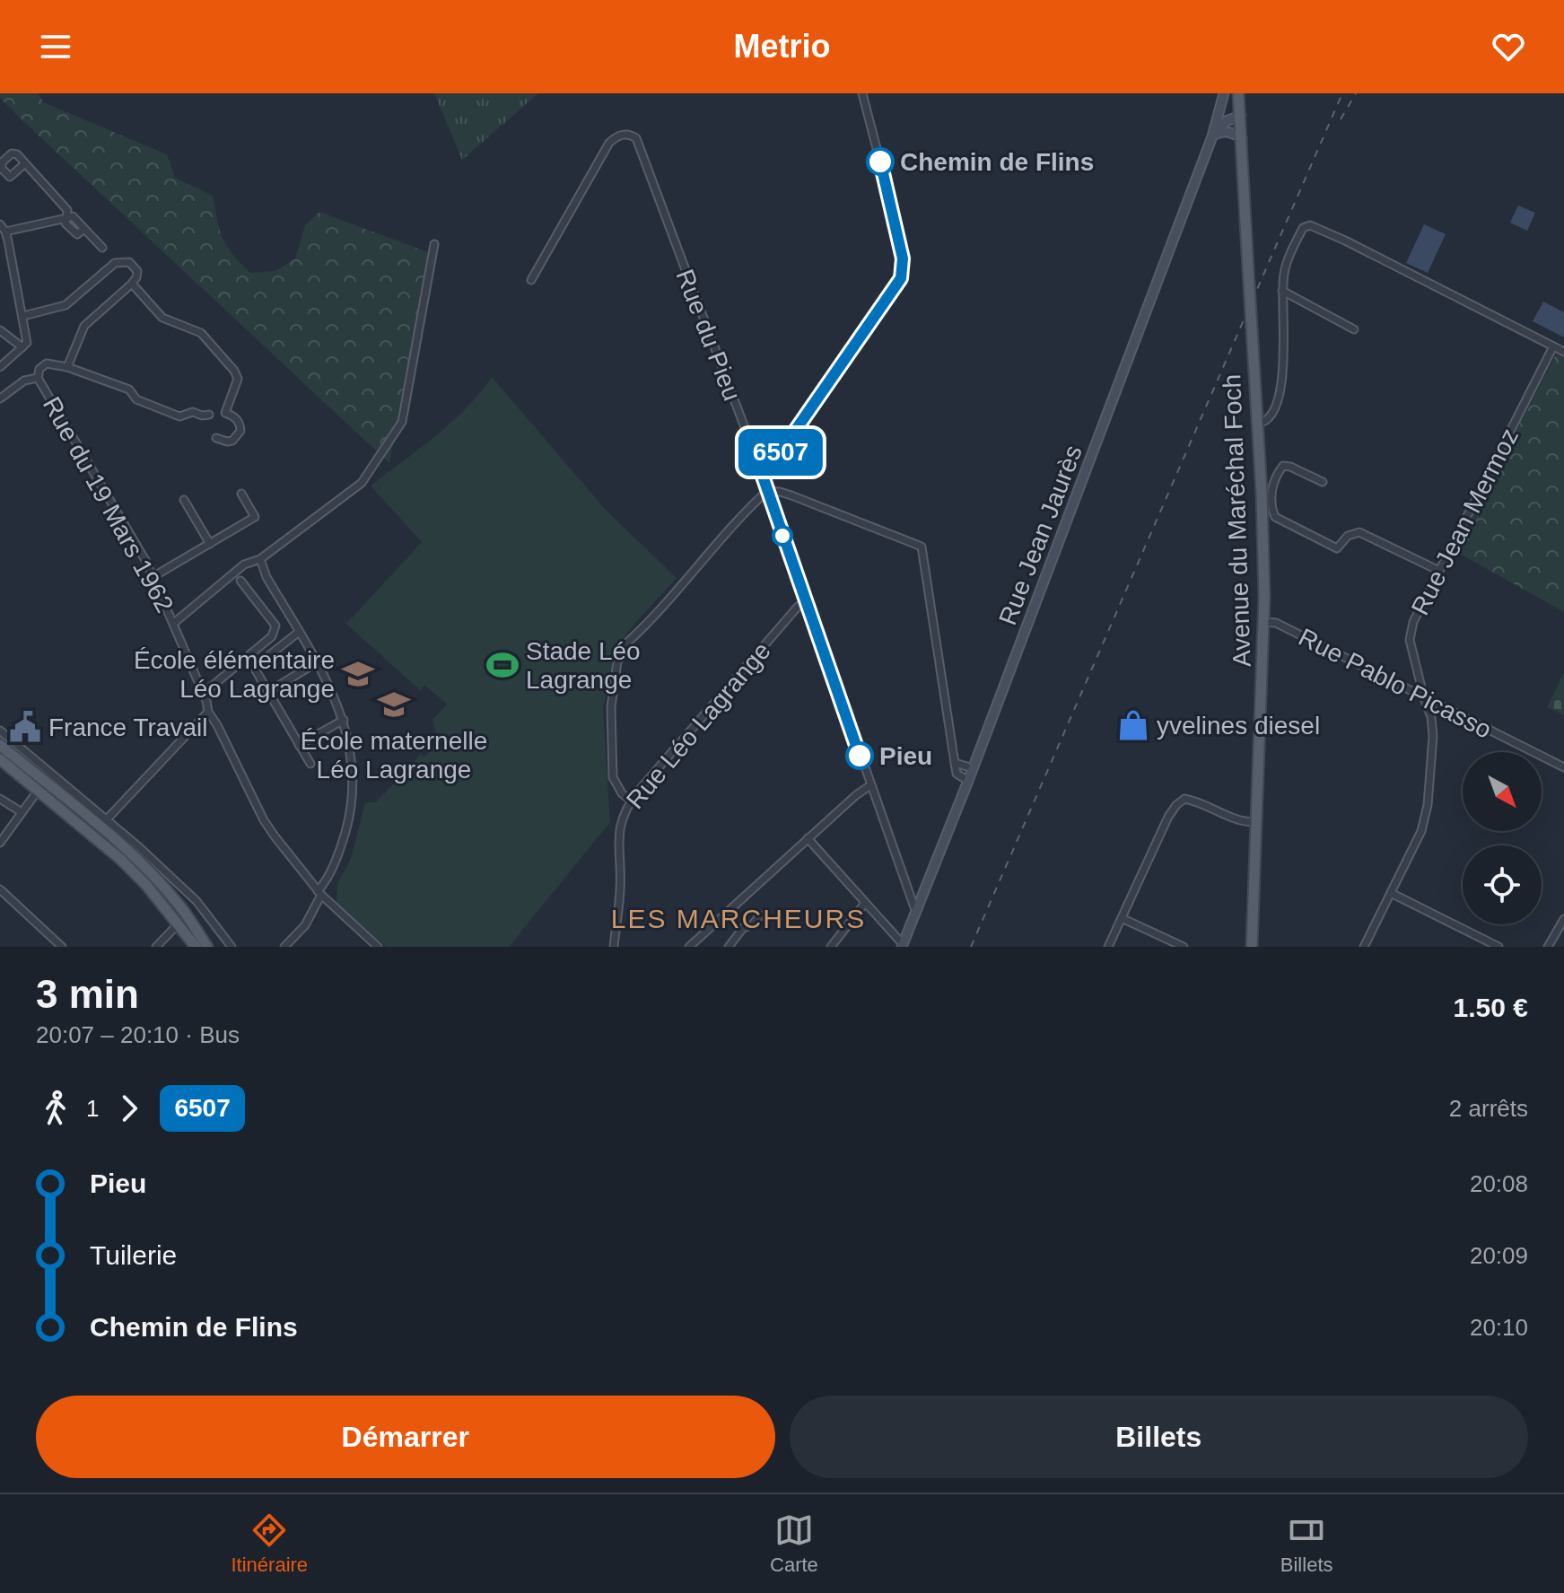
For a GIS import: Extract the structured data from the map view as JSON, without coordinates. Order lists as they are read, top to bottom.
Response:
{
  "streets": {
    "main road": ["Avenue du Maréchal Foch", "Rue Jean Jaurès"],
    "street": [
      "Rue du Pieu",
      "Rue du 19 Mars 1962",
      "Rue Jean Mermoz",
      "Rue Pablo Picasso",
      "Rue Léo Lagrange"
    ]
  },
  "crossings": [
    ["Rue du Pieu", "Rue Jean Jaurès"],
    ["Rue du Pieu", "Rue Léo Lagrange"],
    ["Avenue du Maréchal Foch", "Rue Pablo Picasso"],
    ["Rue Jean Mermoz", "Rue Pablo Picasso"]
  ],
  "districts": ["LES MARCHEURS"],
  "places": {
    "other": ["Chemin de Flins", "Pieu"],
    "sports": ["Stade Léo Lagrange"],
    "school or university": ["École élémentaire Léo Lagrange", "École maternelle Léo Lagrange"],
    "shop": ["yvelines diesel"],
    "public building": ["France Travail"]
  },
  "lines": ["bus line 6507"],
  "north": "bottom right",
  "page": {
    "header": "Metrio",
    "on_map": "6507",
    "heading": ["3 min", "20:07 – 20:10 · Bus", "1.50 €"],
    "legs": ["1", "6507", "2 arrêts"],
    "list": [
      {
        "name": "Pieu",
        "value": "20:08"
      },
      {
        "name": "Tuilerie",
        "value": "20:09"
      },
      {
        "name": "Chemin de Flins",
        "value": "20:10"
      }
    ],
    "buttons": ["Démarrer", "Billets"],
    "tabs": ["Itinéraire", "Carte", "Billets"]
  }
}
